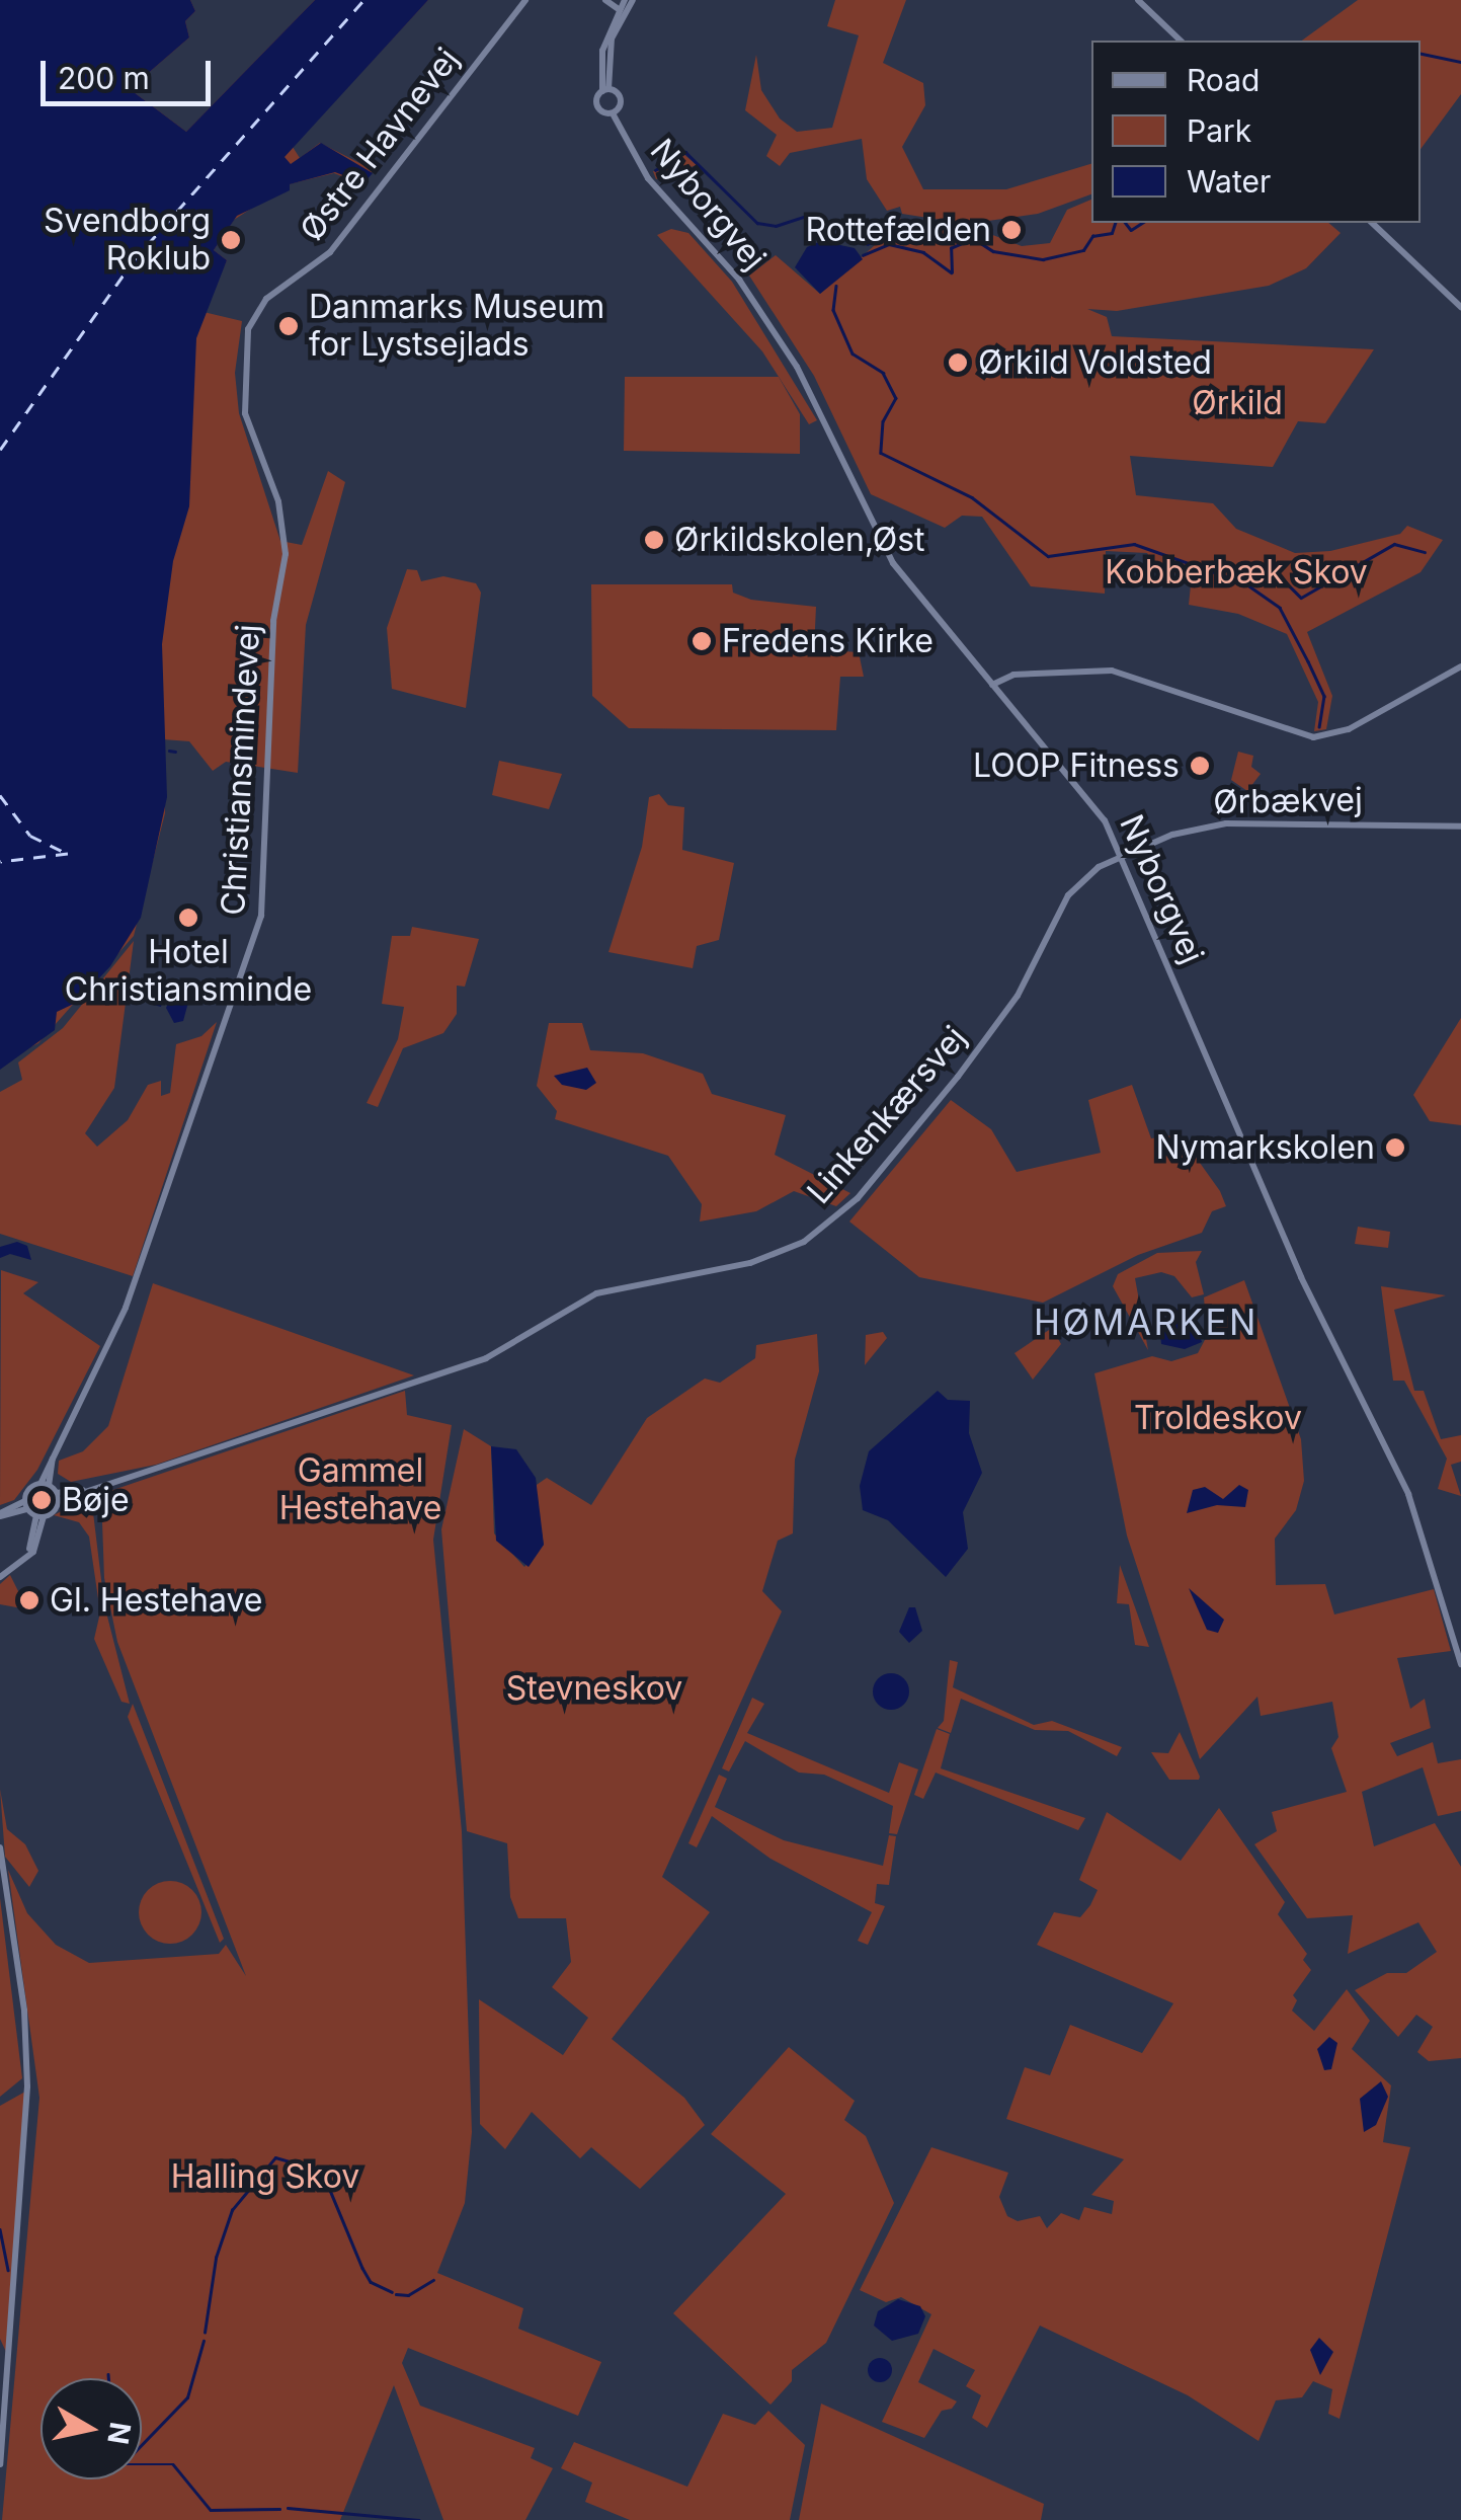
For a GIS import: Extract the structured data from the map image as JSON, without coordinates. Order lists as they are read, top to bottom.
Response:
{
  "streets": {
    "street": [
      "Østre Havnevej",
      "Nyborgvej",
      "Christiansmindevej",
      "Ørbækvej",
      "Linkenkærsvej"
    ]
  },
  "crossings": [
    ["Østre Havnevej", "Christiansmindevej"],
    ["Nyborgvej", "Ørbækvej"],
    ["Nyborgvej", "Linkenkærsvej"],
    ["Ørbækvej", "Linkenkærsvej"]
  ],
  "districts": ["HØMARKEN"],
  "parks": [
    "Ørkild",
    "Kobberbæk Skov",
    "Troldeskov",
    "Gammel Hestehave",
    "Stevneskov",
    "Halling Skov"
  ],
  "places": [
    "Rottefælden",
    "Svendborg Roklub",
    "Danmarks Museum for Lystsejlads",
    "Ørkild Voldsted",
    "Ørkildskolen,Øst",
    "Fredens Kirke",
    "LOOP Fitness",
    "Hotel Christiansminde",
    "Nymarkskolen",
    "Bøje",
    "Gl. Hestehave"
  ],
  "legend": ["Road", "Park", "Water"],
  "scale_bar": "200 m",
  "north": "right"
}
